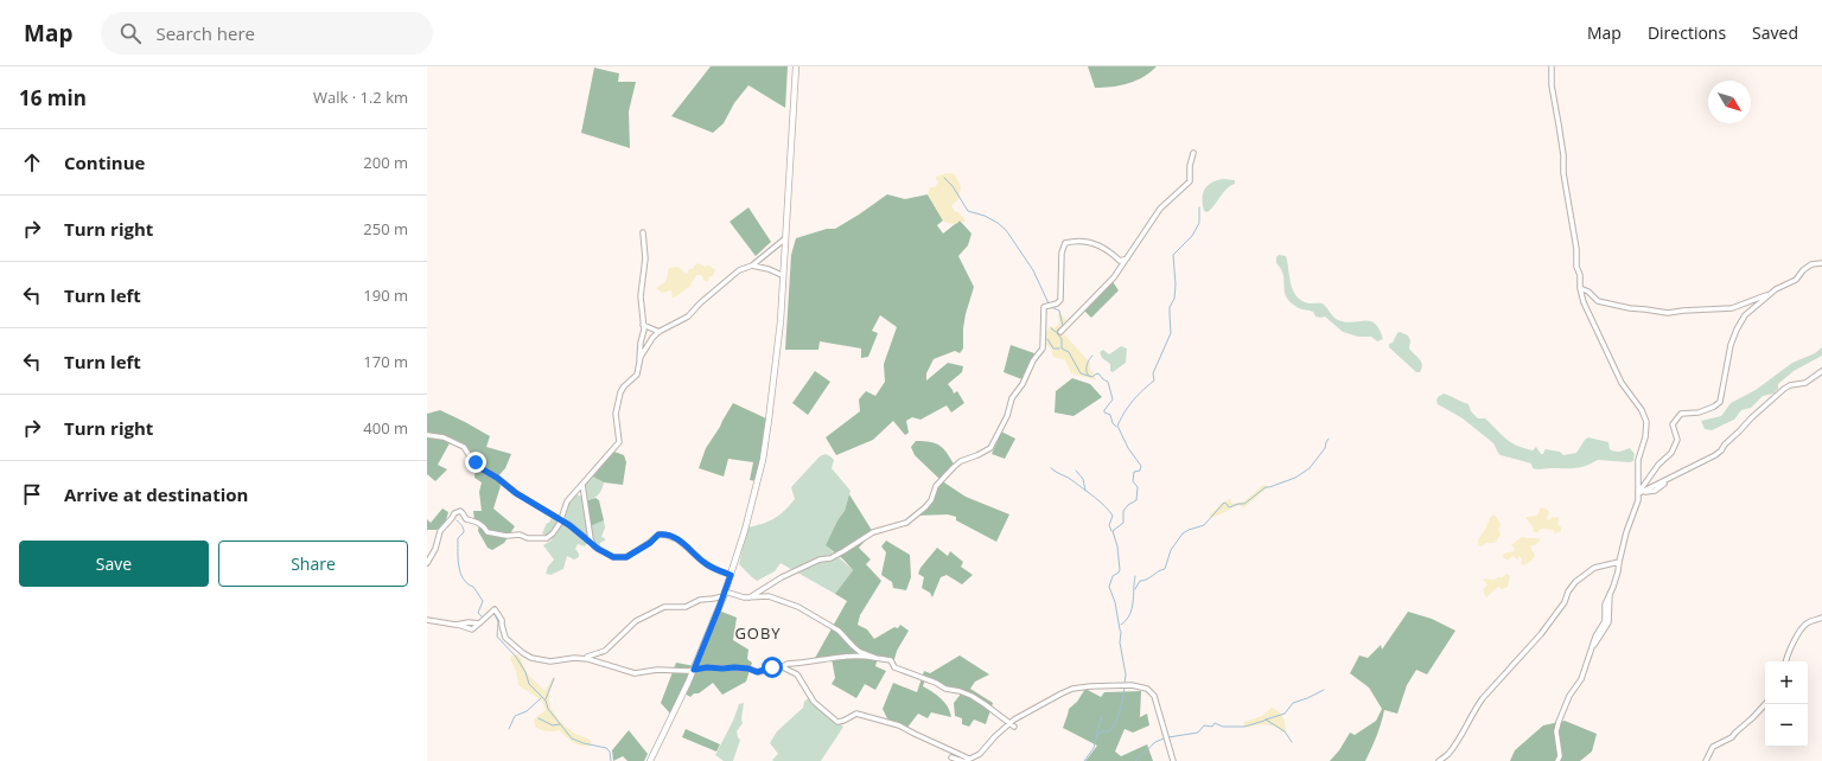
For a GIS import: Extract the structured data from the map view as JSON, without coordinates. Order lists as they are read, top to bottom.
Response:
{
  "districts": ["GOBY"],
  "north": "bottom right",
  "page": {
    "header": "Map",
    "search": "Search here",
    "nav": ["Map", "Directions", "Saved"],
    "heading": ["16 min", "Walk · 1.2 km"],
    "list": [
      ["Continue", "200 m"],
      ["Turn right", "250 m"],
      ["Turn left", "190 m"],
      ["Turn left", "170 m"],
      ["Turn right", "400 m"],
      "Arrive at destination"
    ],
    "buttons": ["Save", "Share"],
    "map_buttons": ["+", "−"]
  }
}
